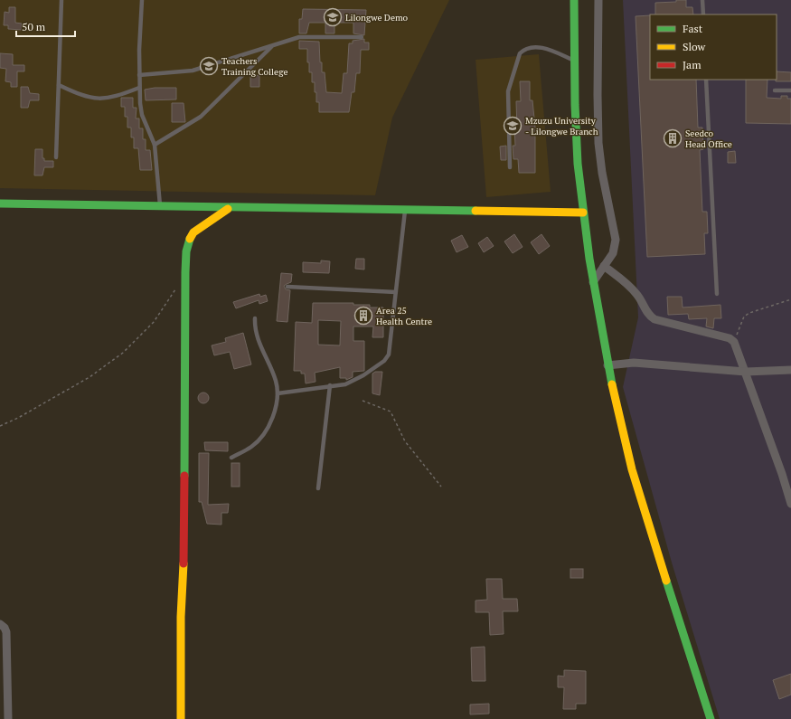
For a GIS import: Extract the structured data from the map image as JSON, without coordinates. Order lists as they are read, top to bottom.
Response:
{
  "places": {
    "school or university": ["Lilongwe Demo", "Teachers Training College", "Mzuzu University - Lilongwe Branch"],
    "building": ["Seedco Head Office", "Area 25 Health Centre"]
  },
  "legend": ["Fast", "Slow", "Jam"],
  "scale_bar": "50 m"
}
